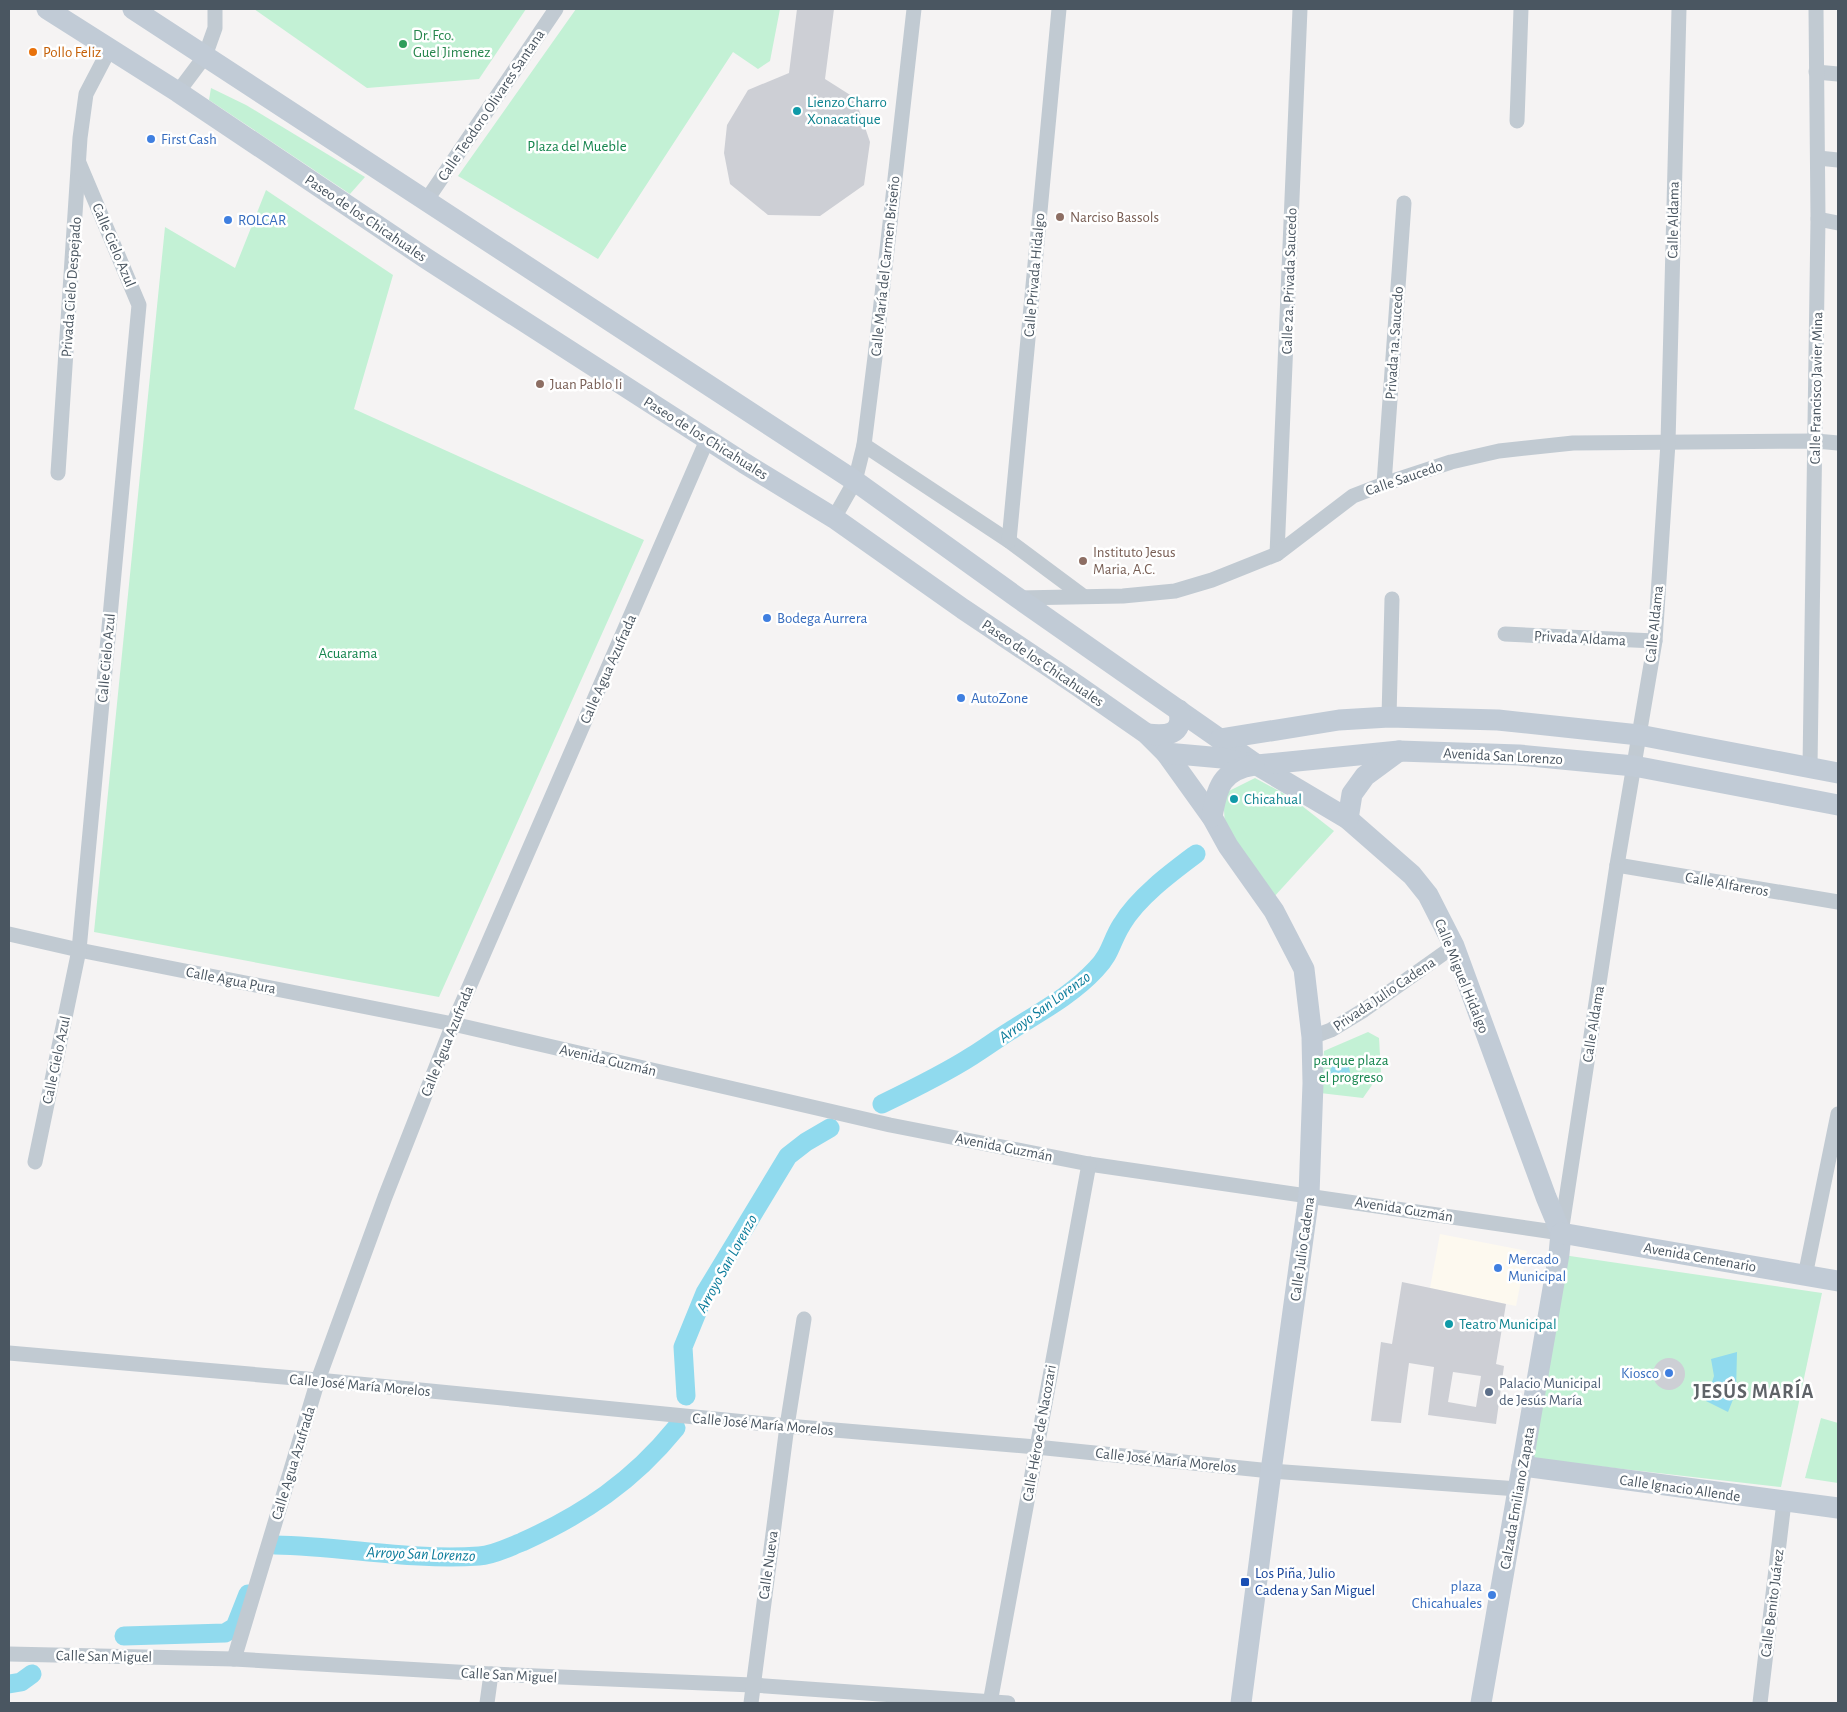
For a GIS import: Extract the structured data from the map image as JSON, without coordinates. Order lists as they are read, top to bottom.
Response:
{
  "streets": {
    "main road": [
      "Paseo de los Chicahuales",
      "Avenida San Lorenzo",
      "Calle Miguel Hidalgo",
      "Calle Julio Cadena",
      "Avenida Centenario",
      "Calle Ignacio Allende",
      "Calzada Emiliano Zapata"
    ],
    "street": [
      "Calle Teodoro Olivares Santana",
      "Calle Aldama",
      "Calle Cielo Azul",
      "Calle María del Carmen Briseño",
      "Calle Privada Hidalgo",
      "Calle 2a. Privada Saucedo",
      "Privada Cielo Despejado",
      "Privada 1a. Saucedo",
      "Calle Francisco Javier Mina",
      "Calle Saucedo",
      "Privada Aldama",
      "Calle Agua Azufrada",
      "Calle Alfareros",
      "Calle Agua Pura",
      "Privada Julio Cadena",
      "Avenida Guzmán",
      "Calle José María Morelos",
      "Calle Héroe de Nacozari",
      "Calle Nueva",
      "Calle Benito Juárez",
      "Calle San Miguel"
    ]
  },
  "crossings": [
    ["Paseo de los Chicahuales", "Calle María del Carmen Briseño"],
    ["Paseo de los Chicahuales", "Privada Cielo Despejado"],
    ["Paseo de los Chicahuales", "Calle Agua Azufrada"],
    ["Paseo de los Chicahuales", "Avenida San Lorenzo"],
    ["Paseo de los Chicahuales", "Calle Julio Cadena"],
    ["Calle Aldama", "Calle Saucedo"],
    ["Calle Aldama", "Privada Aldama"],
    ["Calle Aldama", "Avenida San Lorenzo"],
    ["Calle Aldama", "Calle Alfareros"],
    ["Calle Aldama", "Calle Miguel Hidalgo"],
    ["Calle Aldama", "Avenida Guzmán"],
    ["Calle Aldama", "Avenida Centenario"],
    ["Calle Aldama", "Calzada Emiliano Zapata"],
    ["Calle Cielo Azul", "Privada Cielo Despejado"],
    ["Calle Cielo Azul", "Calle Agua Pura"],
    ["Calle 2a. Privada Saucedo", "Calle Saucedo"],
    ["Privada 1a. Saucedo", "Calle Saucedo"],
    ["Calle Francisco Javier Mina", "Calle Saucedo"],
    ["Calle Agua Azufrada", "Calle Agua Pura"],
    ["Calle Agua Azufrada", "Avenida Guzmán"],
    ["Calle Agua Azufrada", "Calle José María Morelos"],
    ["Calle Agua Azufrada", "Calle San Miguel"],
    ["Avenida San Lorenzo", "Calle Miguel Hidalgo"],
    ["Calle Miguel Hidalgo", "Privada Julio Cadena"],
    ["Calle Miguel Hidalgo", "Avenida Guzmán"],
    ["Calle Miguel Hidalgo", "Avenida Centenario"],
    ["Calle Miguel Hidalgo", "Calzada Emiliano Zapata"],
    ["Calle Agua Pura", "Avenida Guzmán"],
    ["Privada Julio Cadena", "Calle Julio Cadena"],
    ["Avenida Guzmán", "Calle Julio Cadena"],
    ["Avenida Guzmán", "Avenida Centenario"],
    ["Avenida Guzmán", "Calle Héroe de Nacozari"],
    ["Avenida Guzmán", "Calzada Emiliano Zapata"],
    ["Calle Julio Cadena", "Calle José María Morelos"],
    ["Avenida Centenario", "Calzada Emiliano Zapata"],
    ["Calle José María Morelos", "Calle Héroe de Nacozari"],
    ["Calle José María Morelos", "Calzada Emiliano Zapata"],
    ["Calle José María Morelos", "Calle Nueva"],
    ["Calle Héroe de Nacozari", "Calle San Miguel"],
    ["Calle Ignacio Allende", "Calzada Emiliano Zapata"],
    ["Calle Ignacio Allende", "Calle Benito Juárez"],
    ["Calle Nueva", "Calle San Miguel"]
  ],
  "districts": ["JESÚS MARÍA"],
  "water": ["Arroyo San Lorenzo"],
  "parks": ["Plaza del Mueble", "Acuarama", "parque plaza el progreso"],
  "places": {
    "other": [
      "Dr. Fco. Guel Jimenez",
      "Pollo Feliz",
      "Lienzo Charro Xonacatique",
      "First Cash",
      "Narciso Bassols",
      "ROLCAR",
      "Juan Pablo Ii",
      "Instituto Jesus Maria, A.C.",
      "Bodega Aurrera",
      "AutoZone",
      "Chicahual",
      "Mercado Municipal",
      "Teatro Municipal",
      "Kiosco",
      "Palacio Municipal de Jesús María",
      "plaza Chicahuales"
    ],
    "transit": ["Los Piña, Julio Cadena y San Miguel"]
  }
}
